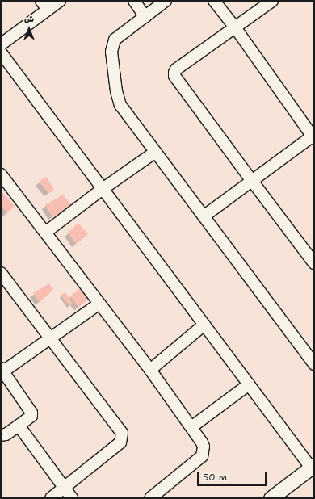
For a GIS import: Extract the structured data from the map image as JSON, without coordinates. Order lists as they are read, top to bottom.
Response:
{
  "scale_bar": "50 m",
  "north": "top"
}
